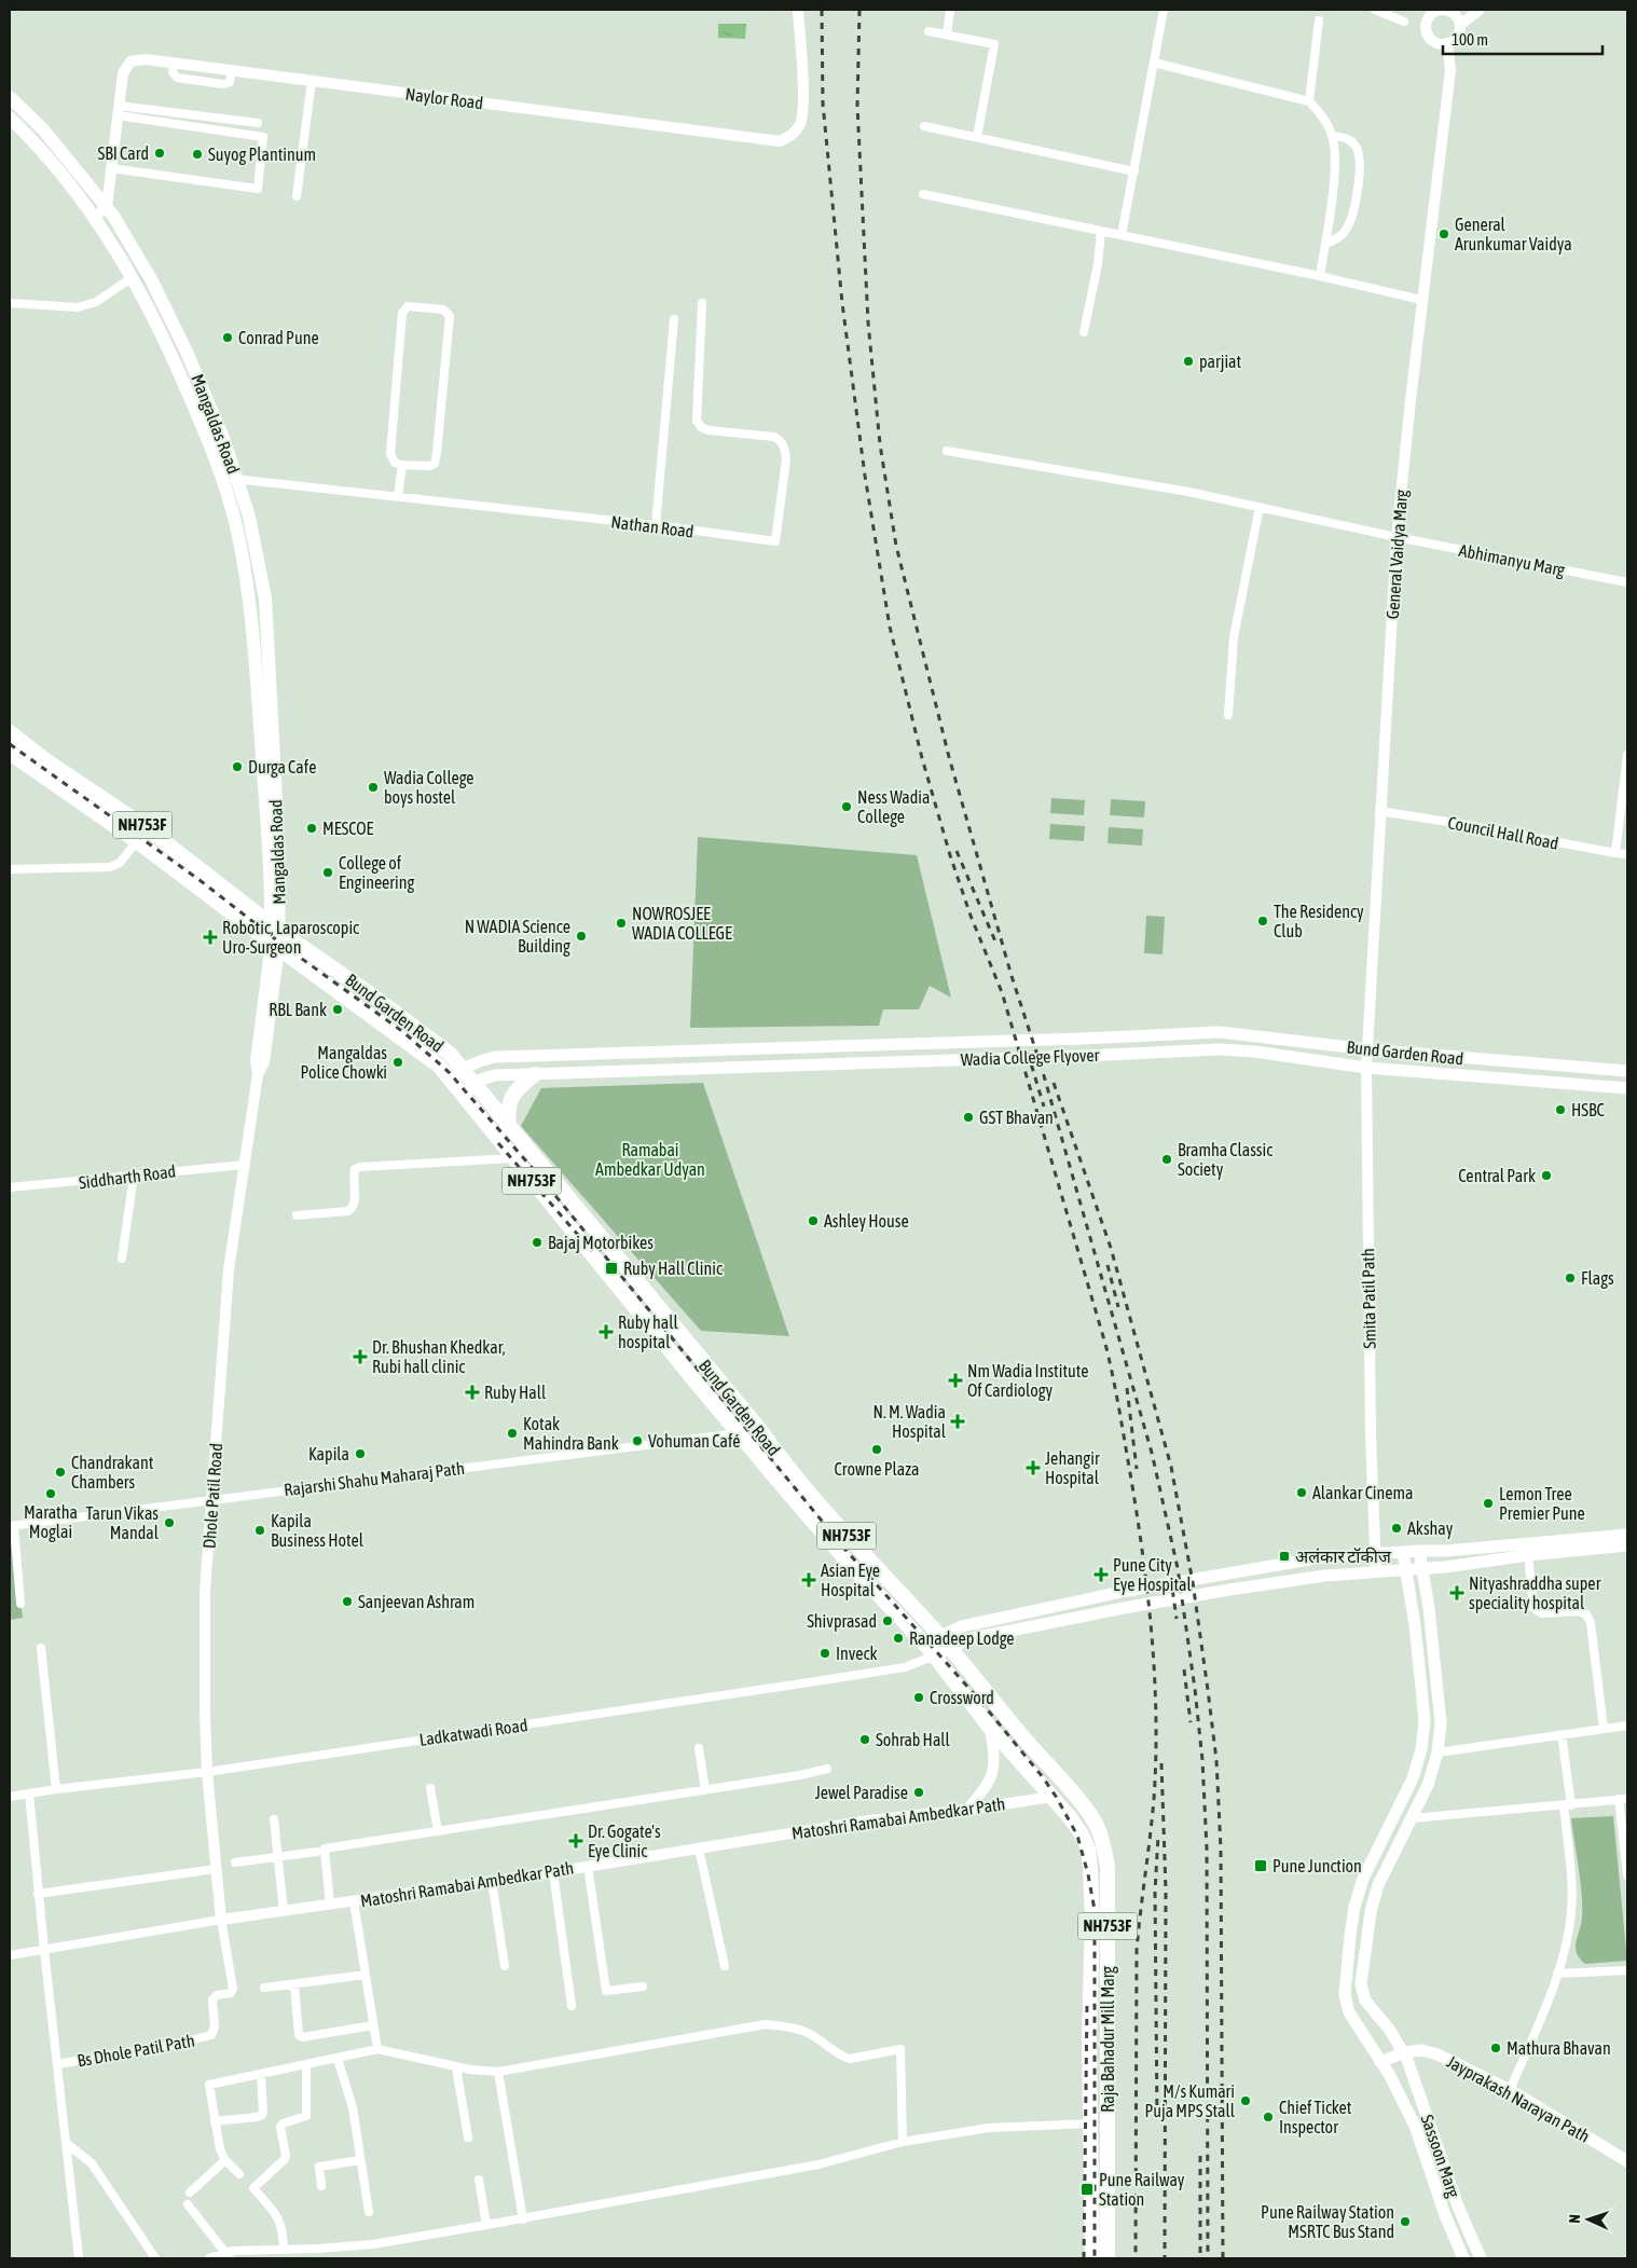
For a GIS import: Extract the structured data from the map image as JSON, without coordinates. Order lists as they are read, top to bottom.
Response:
{
  "streets": {
    "highway": ["NH753F", "Bund Garden Road", "Raja Bahadur Mill Marg"],
    "main road": [
      "Mangaldas Road",
      "Wadia College Flyover",
      "Jayprakash Narayan Path",
      "Sassoon Marg"
    ],
    "street": [
      "Naylor Road",
      "Nathan Road",
      "General Vaidya Marg",
      "Abhimanyu Marg",
      "Council Hall Road",
      "Siddharth Road",
      "Smita Patil Path",
      "Rajarshi Shahu Maharaj Path",
      "Dhole Patil Road",
      "Ladkatwadi Road",
      "Matoshri Ramabai Ambedkar Path",
      "Bs Dhole Patil Path"
    ]
  },
  "crossings": [
    ["Naylor Road", "Mangaldas Road"],
    ["Mangaldas Road", "Nathan Road"],
    ["Mangaldas Road", "Bund Garden Road"],
    ["Mangaldas Road", "Dhole Patil Road"],
    ["General Vaidya Marg", "Abhimanyu Marg"],
    ["General Vaidya Marg", "Council Hall Road"],
    ["General Vaidya Marg", "Bund Garden Road"],
    ["General Vaidya Marg", "Smita Patil Path"],
    ["Bund Garden Road", "Wadia College Flyover"],
    ["Bund Garden Road", "Smita Patil Path"],
    ["Bund Garden Road", "Rajarshi Shahu Maharaj Path"],
    ["Bund Garden Road", "Ladkatwadi Road"],
    ["Bund Garden Road", "Raja Bahadur Mill Marg"],
    ["Siddharth Road", "Dhole Patil Road"],
    ["Rajarshi Shahu Maharaj Path", "Dhole Patil Road"],
    ["Dhole Patil Road", "Ladkatwadi Road"],
    ["Dhole Patil Road", "Matoshri Ramabai Ambedkar Path"],
    ["Dhole Patil Road", "Bs Dhole Patil Path"],
    ["Ladkatwadi Road", "Raja Bahadur Mill Marg"],
    ["Matoshri Ramabai Ambedkar Path", "Raja Bahadur Mill Marg"],
    ["Matoshri Ramabai Ambedkar Path", "Bs Dhole Patil Path"],
    ["Jayprakash Narayan Path", "Sassoon Marg"]
  ],
  "parks": ["Ramabai Ambedkar Udyan"],
  "places": {
    "other": [
      "SBI Card",
      "Suyog Plantinum",
      "General Arunkumar Vaidya",
      "Conrad Pune",
      "parjiat",
      "Durga Cafe",
      "Wadia College boys hostel",
      "Ness Wadia College",
      "MESCOE",
      "College of Engineering",
      "The Residency Club",
      "NOWROSJEE WADIA COLLEGE",
      "N WADIA Science Building",
      "RBL Bank",
      "Mangaldas Police Chowki",
      "HSBC",
      "GST Bhavan",
      "Bramha Classic Society",
      "Central Park",
      "Ashley House",
      "Bajaj Motorbikes",
      "Flags",
      "Kotak Mahindra Bank",
      "Vohuman Café",
      "Crowne Plaza",
      "Kapila",
      "Chandrakant Chambers",
      "Alankar Cinema",
      "Maratha Moglai",
      "Lemon Tree Premier Pune",
      "Tarun Vikas Mandal",
      "Akshay",
      "Kapila Business Hotel",
      "Sanjeevan Ashram",
      "Shivprasad",
      "Ranadeep Lodge",
      "Inveck",
      "Crossword",
      "Sohrab Hall",
      "Jewel Paradise",
      "Mathura Bhavan",
      "M/s Kumari Puja MPS Stall",
      "Chief Ticket Inspector",
      "Pune Railway Station MSRTC Bus Stand"
    ],
    "health": [
      "Robotic, Laparoscopic Uro-Surgeon",
      "Ruby hall hospital",
      "Dr. Bhushan Khedkar, Rubi hall clinic",
      "Nm Wadia Institute Of Cardiology",
      "Ruby Hall",
      "N. M. Wadia Hospital",
      "Jehangir Hospital",
      "Pune City Eye Hospital",
      "Asian Eye Hospital",
      "Nityashraddha super speciality hospital",
      "Dr. Gogate's Eye Clinic"
    ],
    "transit": [
      "Ruby Hall Clinic",
      "अलंकार टॉकीज",
      "Pune Junction",
      "Pune Railway Station"
    ]
  },
  "scale_bar": "100 m",
  "north": "left"
}
